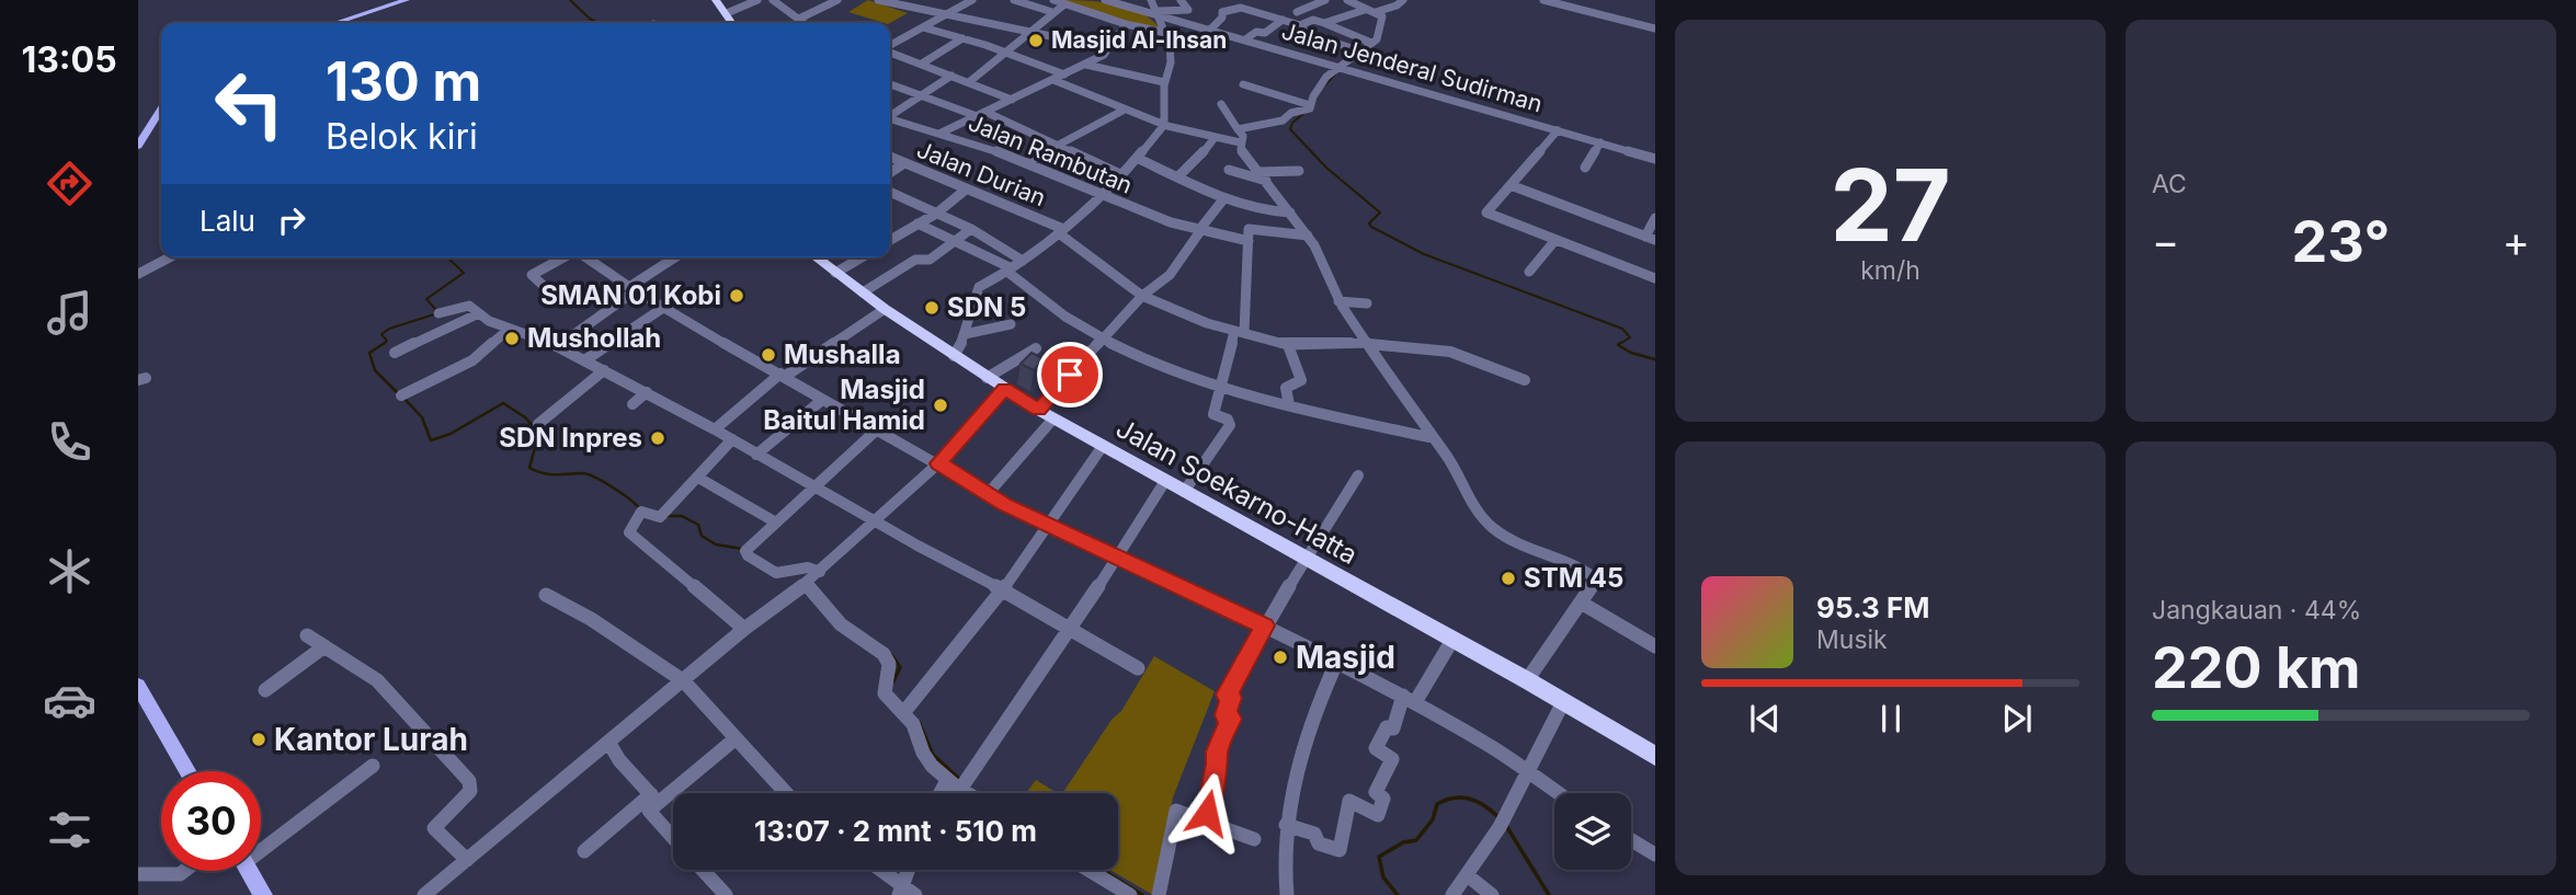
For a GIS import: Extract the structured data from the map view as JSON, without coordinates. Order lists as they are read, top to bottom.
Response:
{
  "streets": {
    "highway": ["Jalan Soekarno-Hatta"],
    "street": ["Jalan Jenderal Sudirman", "Jalan Rambutan", "Jalan Durian"]
  },
  "places": [
    "Masjid Al-Ihsan",
    "SMAN 01 Kobi",
    "SDN 5",
    "Mushollah",
    "Mushalla",
    "Masjid Baitul Hamid",
    "SDN Inpres",
    "STM 45",
    "Masjid",
    "Kantor Lurah"
  ],
  "page": {
    "tabs": "13:05",
    "tile": [
      ["27", "km/h"],
      "AC",
      ["Jangkauan · 44%", "220 km"]
    ],
    "turn": ["130 m", "Belok kiri"],
    "then": "Lalu",
    "heat": ["−", "23°", "+"],
    "song": ["95.3 FM", "Musik"],
    "limit": "30",
    "trip": "13:07 · 2 mnt · 510 m"
  }
}
